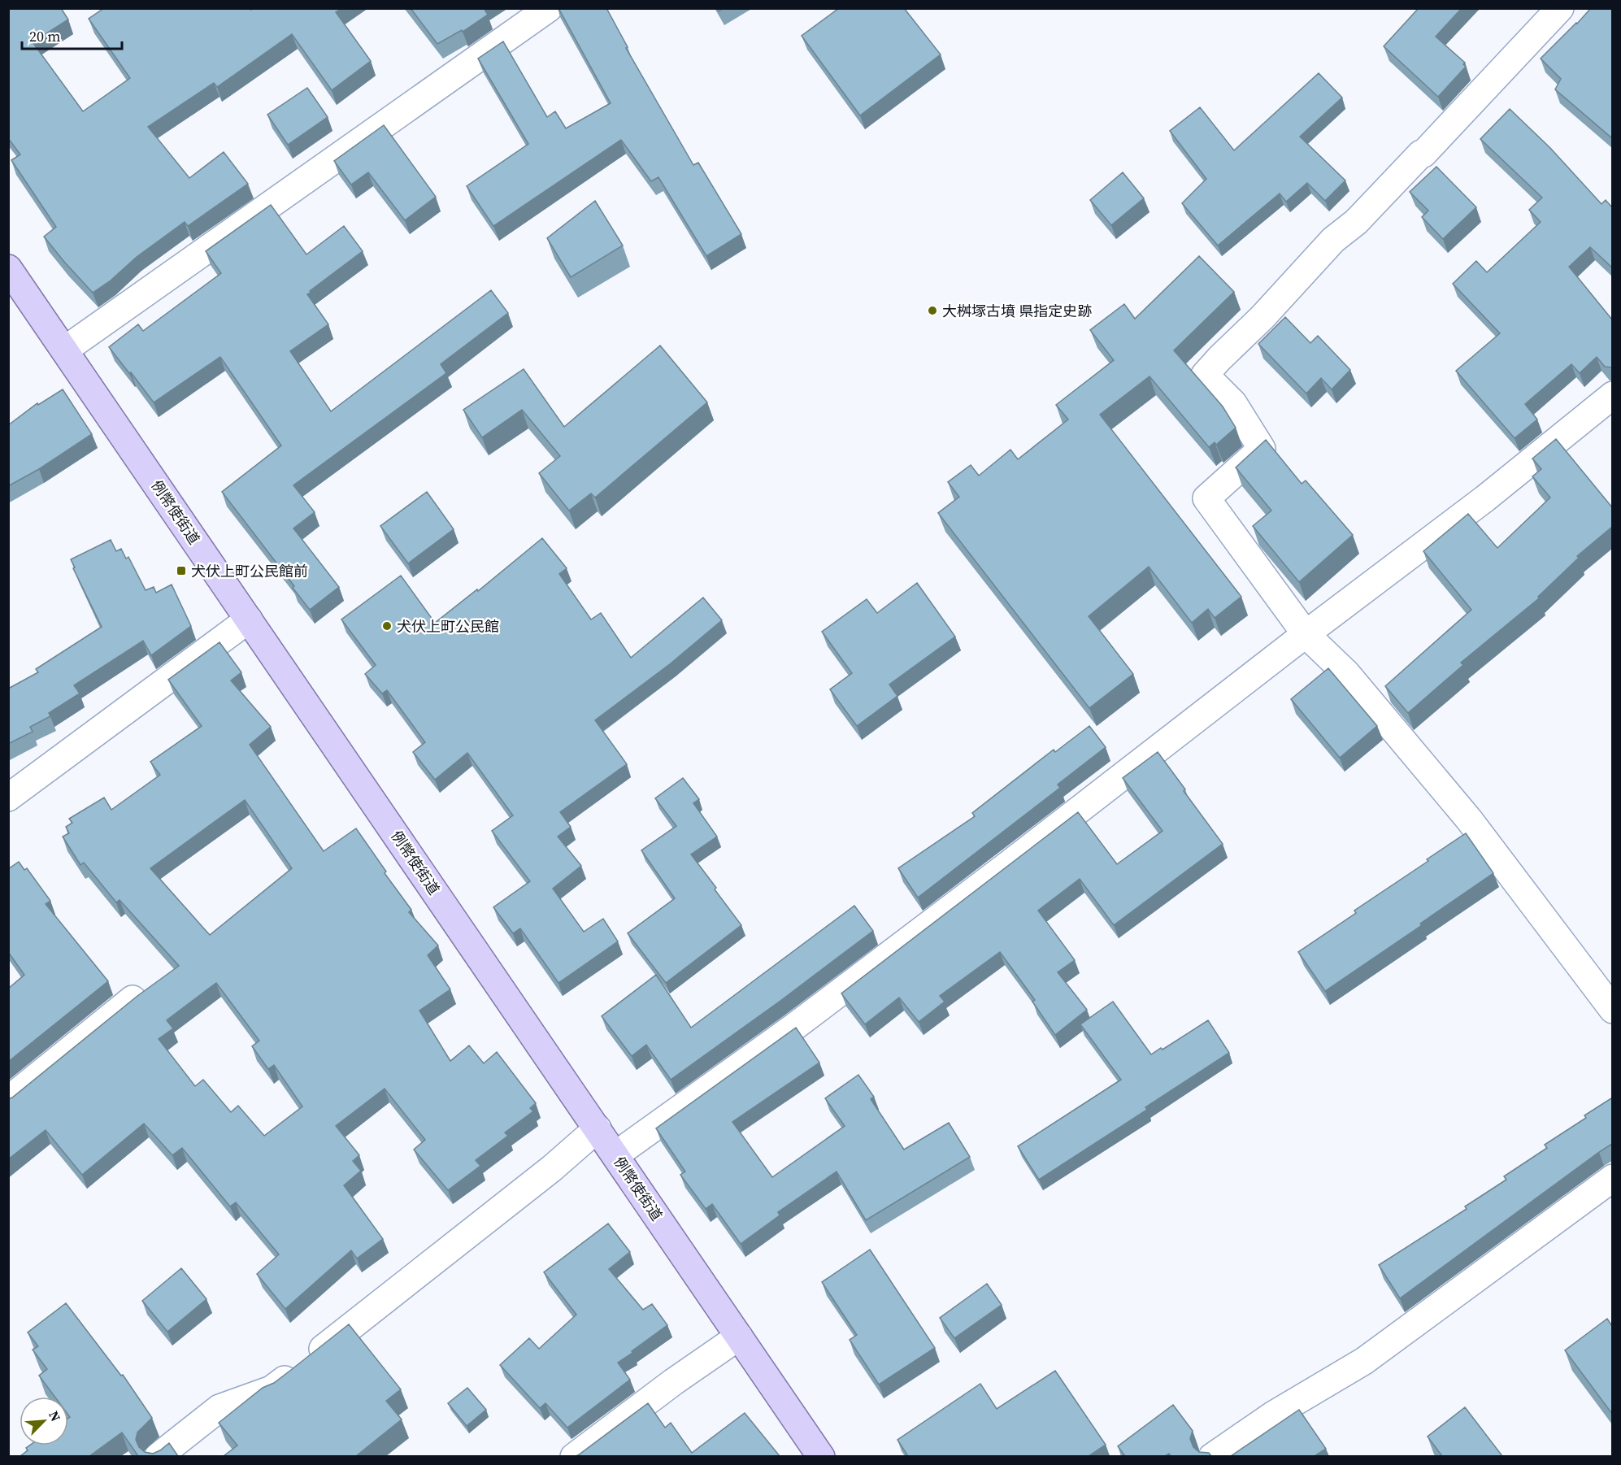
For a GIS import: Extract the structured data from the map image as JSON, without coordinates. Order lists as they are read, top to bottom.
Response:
{
  "streets": {
    "main road": ["例幣使街道"]
  },
  "places": {
    "other": ["大桝塚古墳 県指定史跡", "犬伏上町公民館"],
    "transit": ["犬伏上町公民館前"]
  },
  "scale_bar": "20 m",
  "north": "top right"
}
